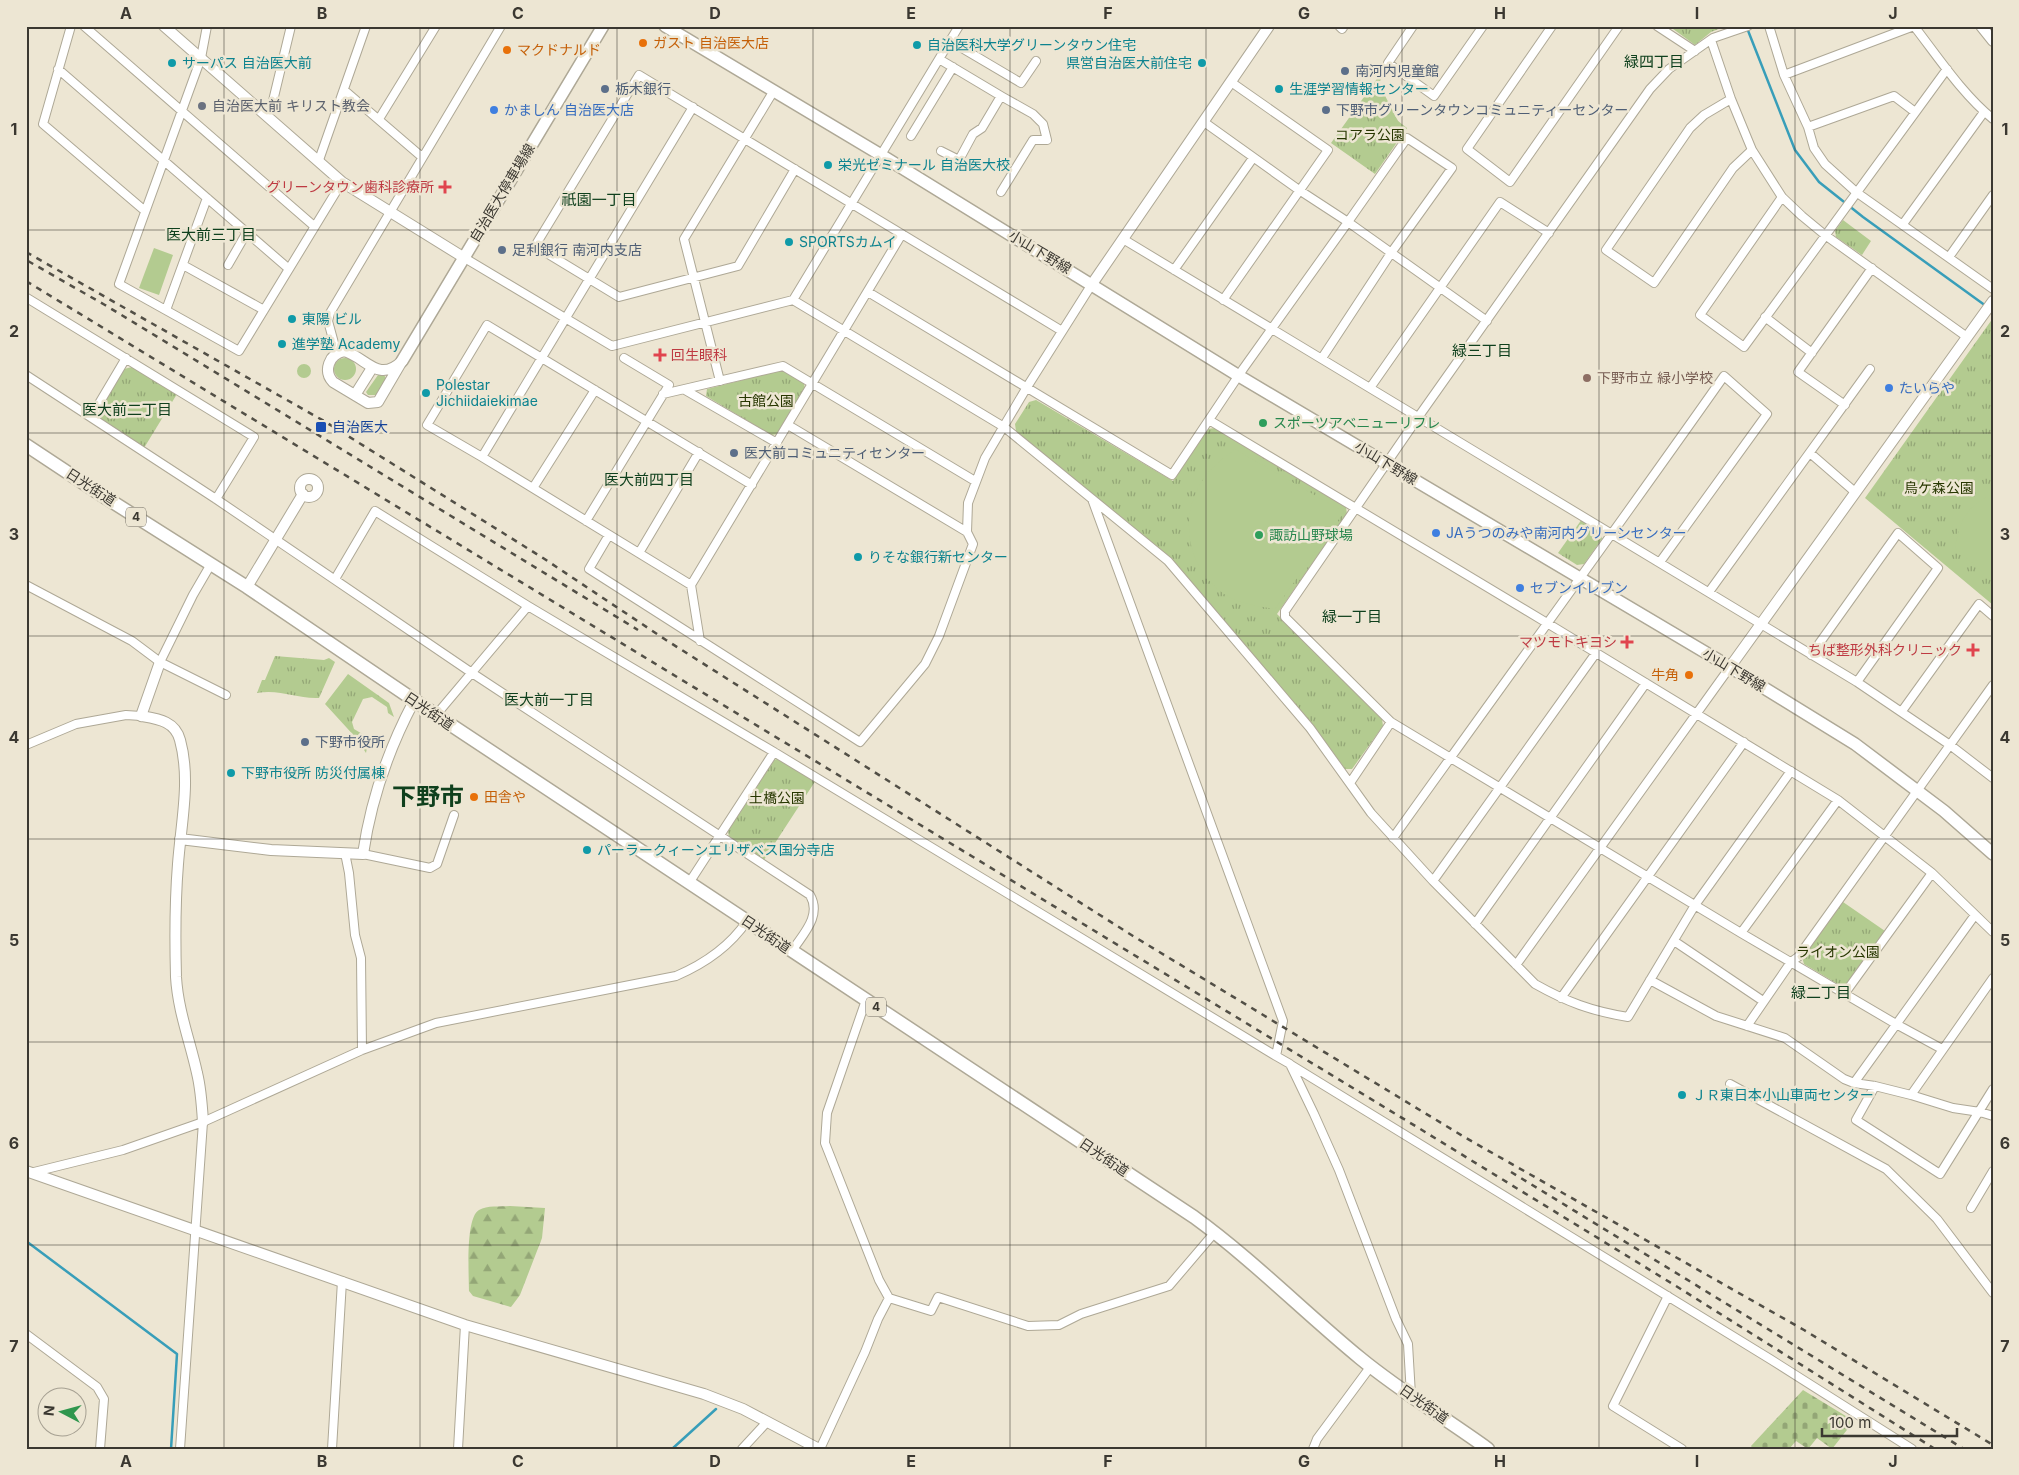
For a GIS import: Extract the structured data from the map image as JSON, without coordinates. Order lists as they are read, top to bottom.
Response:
{
  "streets": {
    "highway": ["日光街道", "4"],
    "main road": ["自治医大停車場線", "小山下野線"]
  },
  "districts": [
    "緑四丁目",
    "祇園一丁目",
    "医大前三丁目",
    "緑三丁目",
    "医大前二丁目",
    "医大前四丁目",
    "緑一丁目",
    "医大前一丁目",
    "下野市",
    "緑二丁目"
  ],
  "parks": [
    "コアラ公園",
    "古館公園",
    "烏ケ森公園",
    "土橋公園",
    "ライオン公園"
  ],
  "places": {
    "other": [
      "ガスト 自治医大店",
      "自治医科大学グリーンタウン住宅",
      "マクドナルド",
      "サーパス 自治医大前",
      "県営自治医大前住宅",
      "南河内児童館",
      "栃木銀行",
      "生涯学習情報センター",
      "自治医大前 キリスト教会",
      "かましん 自治医大店",
      "下野市グリーンタウンコミュニティーセンター",
      "栄光ゼミナール 自治医大校",
      "SPORTSカムイ",
      "足利銀行 南河内支店",
      "東陽 ビル",
      "進学塾 Academy",
      "下野市立 緑小学校",
      "たいらや",
      "Polestar Jichiidaiekimae",
      "スポーツアベニューリフレ",
      "医大前コミュニティセンター",
      "JAうつのみや南河内グリーンセンター",
      "諏訪山野球場",
      "りそな銀行新センター",
      "セブンイレブン",
      "牛角",
      "下野市役所",
      "下野市役所 防災付属棟",
      "田舎や",
      "パーラークィーンエリザベス国分寺店",
      "ＪＲ東日本小山車両センター"
    ],
    "health": [
      "グリーンタウン歯科診療所",
      "回生眼科",
      "マツモトキヨシ",
      "ちば整形外科クリニック"
    ],
    "transit": ["自治医大"]
  },
  "scale_bar": "100 m",
  "north": "left",
  "grid": {
    "columns": [
      "A",
      "B",
      "C",
      "D",
      "E",
      "F",
      "G",
      "H",
      "I",
      "J"
    ],
    "rows": [
      "1",
      "2",
      "3",
      "4",
      "5",
      "6",
      "7"
    ]
  }
}
